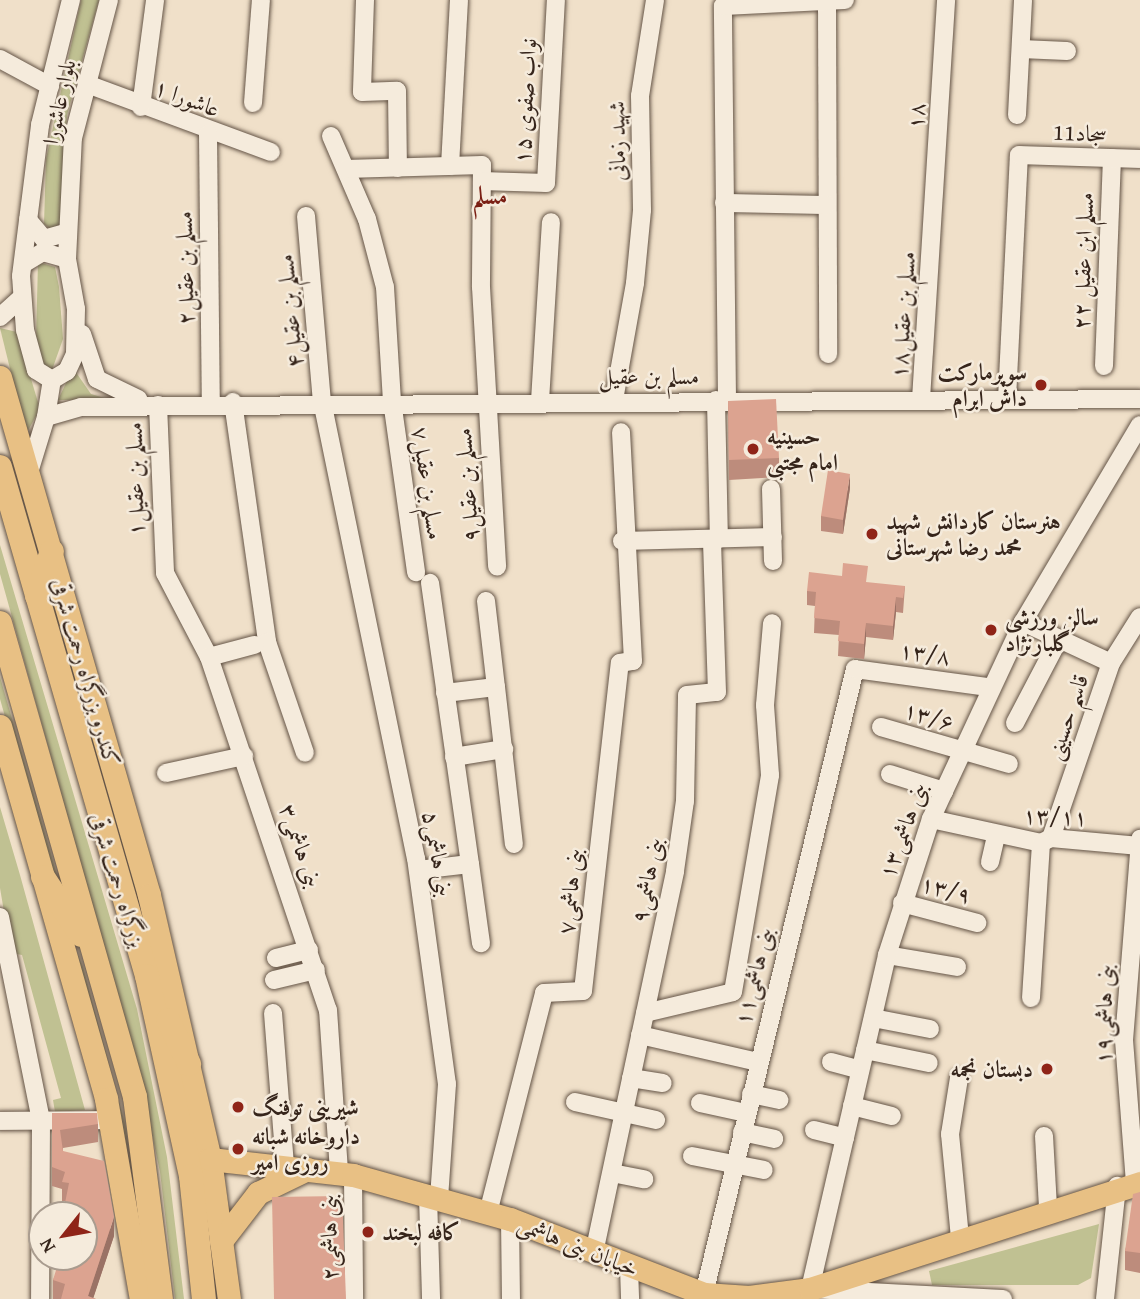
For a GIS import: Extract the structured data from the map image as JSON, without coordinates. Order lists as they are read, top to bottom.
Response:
{
  "streets": {
    "highway": ["بزرگراه رحمت شرقی"],
    "main road": ["کندرو بزرگراه رحمت شرقی", "خیابان بنی هاشمی"],
    "street": [
      "عاشورا ۱",
      "نواب صفوی ۱۵",
      "بلوار عاشورا",
      "۱۸",
      "11سجاد",
      "شهید زمانی",
      "مسلم ابن عقیل ۲۲",
      "مسلم بن عقیل۲",
      "مسلم بن عقیل۴",
      "مسلم بن عقیل۱۸",
      "مسلم بن عقیل",
      "مسلم بن عقیل۱",
      "مسلم بن عقیل۷",
      "مسلم بن عقیل۹",
      "۱۳/۸",
      "۱۳/۶",
      "قاسم حسینی",
      "۱۳/۱۱",
      "بنی هاشمی۱۳",
      "بنی هاشمی۳",
      "بنی هاشمی۵",
      "بنی هاشمی۹",
      "۱۳/۹",
      "بنی هاشمی۷",
      "بنی هاشمی۱۱",
      "بنی هاشمی۱۹",
      "۲بنی هاشمی"
    ]
  },
  "crossings": [
    ["عاشورا ۱", "بلوار عاشورا"],
    ["عاشورا ۱", "مسلم بن عقیل۲"],
    ["نواب صفوی ۱۵", "مسلم بن عقیل۹"],
    ["۱۸", "مسلم بن عقیل۱۸"],
    ["11سجاد", "مسلم ابن عقیل ۲۲"],
    ["11سجاد", "مسلم بن عقیل"],
    ["شهید زمانی", "مسلم بن عقیل"],
    ["مسلم بن عقیل۲", "مسلم بن عقیل"],
    ["مسلم بن عقیل۴", "مسلم بن عقیل"],
    ["مسلم بن عقیل۴", "بنی هاشمی۵"],
    ["مسلم بن عقیل۱۸", "مسلم بن عقیل"],
    ["مسلم بن عقیل", "مسلم بن عقیل۱"],
    ["مسلم بن عقیل", "مسلم بن عقیل۷"],
    ["مسلم بن عقیل", "مسلم بن عقیل۹"],
    ["مسلم بن عقیل۱", "بنی هاشمی۳"],
    ["۱۳/۸", "بنی هاشمی۱۳"],
    ["۱۳/۸", "بنی هاشمی۱۱"],
    ["کندرو بزرگراه رحمت شرقی", "خیابان بنی هاشمی"],
    ["۱۳/۶", "بنی هاشمی۱۳"],
    ["قاسم حسینی", "۱۳/۱۱"],
    ["۱۳/۱۱", "بنی هاشمی۱۳"],
    ["۱۳/۱۱", "بنی هاشمی۱۹"],
    ["بنی هاشمی۱۳", "۱۳/۹"],
    ["بنی هاشمی۱۳", "خیابان بنی هاشمی"],
    ["بنی هاشمی۳", "۲بنی هاشمی"],
    ["بنی هاشمی۳", "خیابان بنی هاشمی"],
    ["بنی هاشمی۵", "خیابان بنی هاشمی"],
    ["بنی هاشمی۹", "خیابان بنی هاشمی"],
    ["بنی هاشمی۷", "خیابان بنی هاشمی"],
    ["بنی هاشمی۱۱", "خیابان بنی هاشمی"],
    ["بنی هاشمی۱۹", "خیابان بنی هاشمی"],
    ["۲بنی هاشمی", "خیابان بنی هاشمی"]
  ],
  "districts": ["مسلم"],
  "places": [
    "سوپرمارکت داش ابرام",
    "حسینیه امام مجتبی",
    "هنرستان کاردانش شهید محمد رضا شهرستانی",
    "سالن ورزشی گلبارنژاد",
    "دبستان نجمه",
    "شیرینی توفنگ",
    "داروخانه شبانه روزی امیر",
    "کافه لبخند"
  ],
  "north": "bottom left"
}
